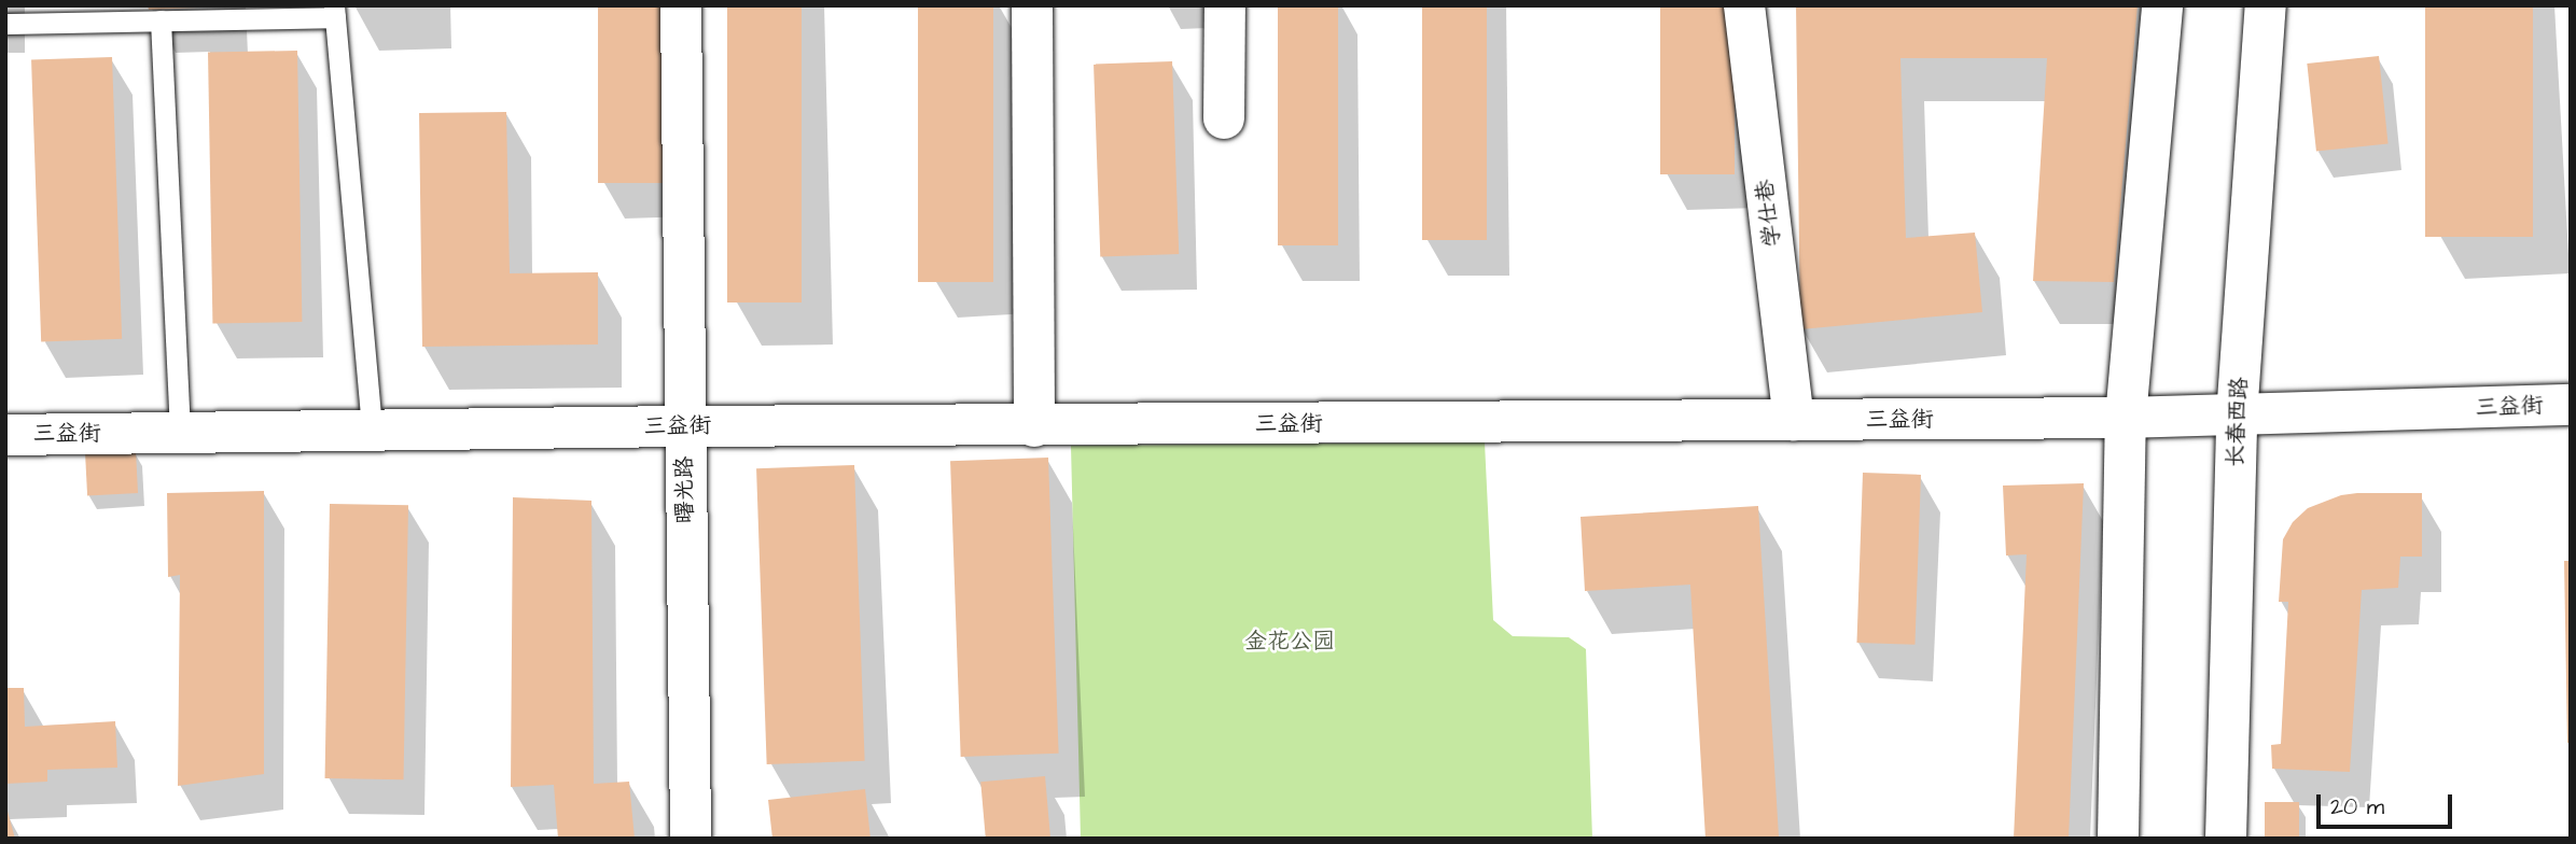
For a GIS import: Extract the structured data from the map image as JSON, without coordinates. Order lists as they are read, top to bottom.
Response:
{
  "streets": {
    "street": [
      "学仕巷",
      "三益街",
      "长春西路",
      "曙光路"
    ]
  },
  "crossings": [
    ["学仕巷", "三益街"],
    ["三益街", "长春西路"],
    ["三益街", "曙光路"]
  ],
  "parks": ["金花公园"],
  "scale_bar": "20 m"
}
